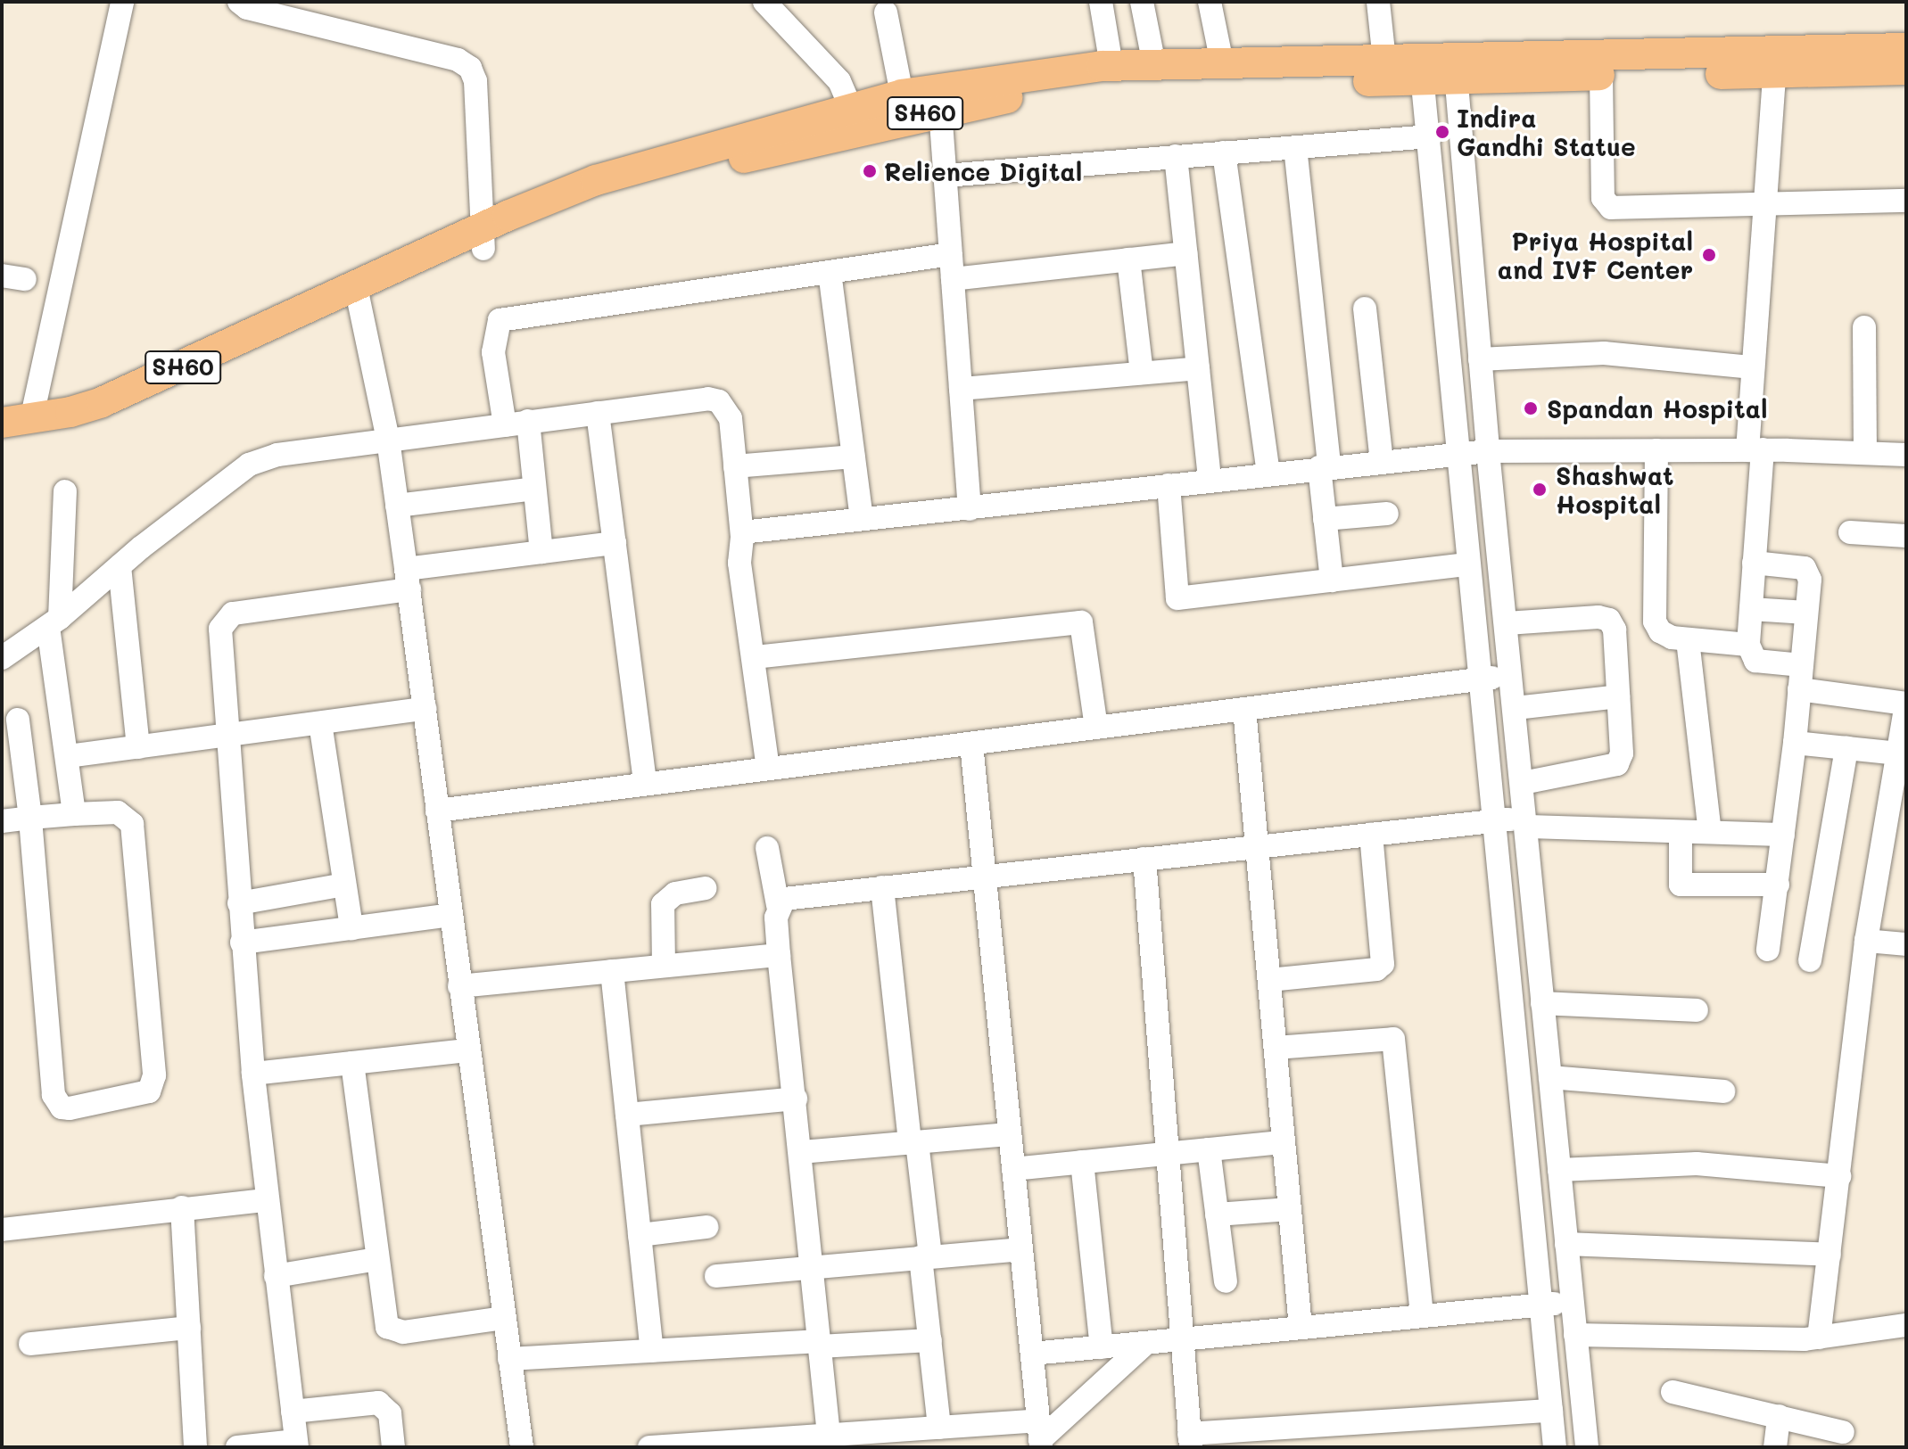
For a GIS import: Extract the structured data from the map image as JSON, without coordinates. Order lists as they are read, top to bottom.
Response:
{
  "streets": {
    "main road": ["SH60"]
  },
  "places": [
    "Indira Gandhi Statue",
    "Relience Digital",
    "Priya Hospital and IVF Center",
    "Spandan Hospital",
    "Shashwat Hospital"
  ]
}
